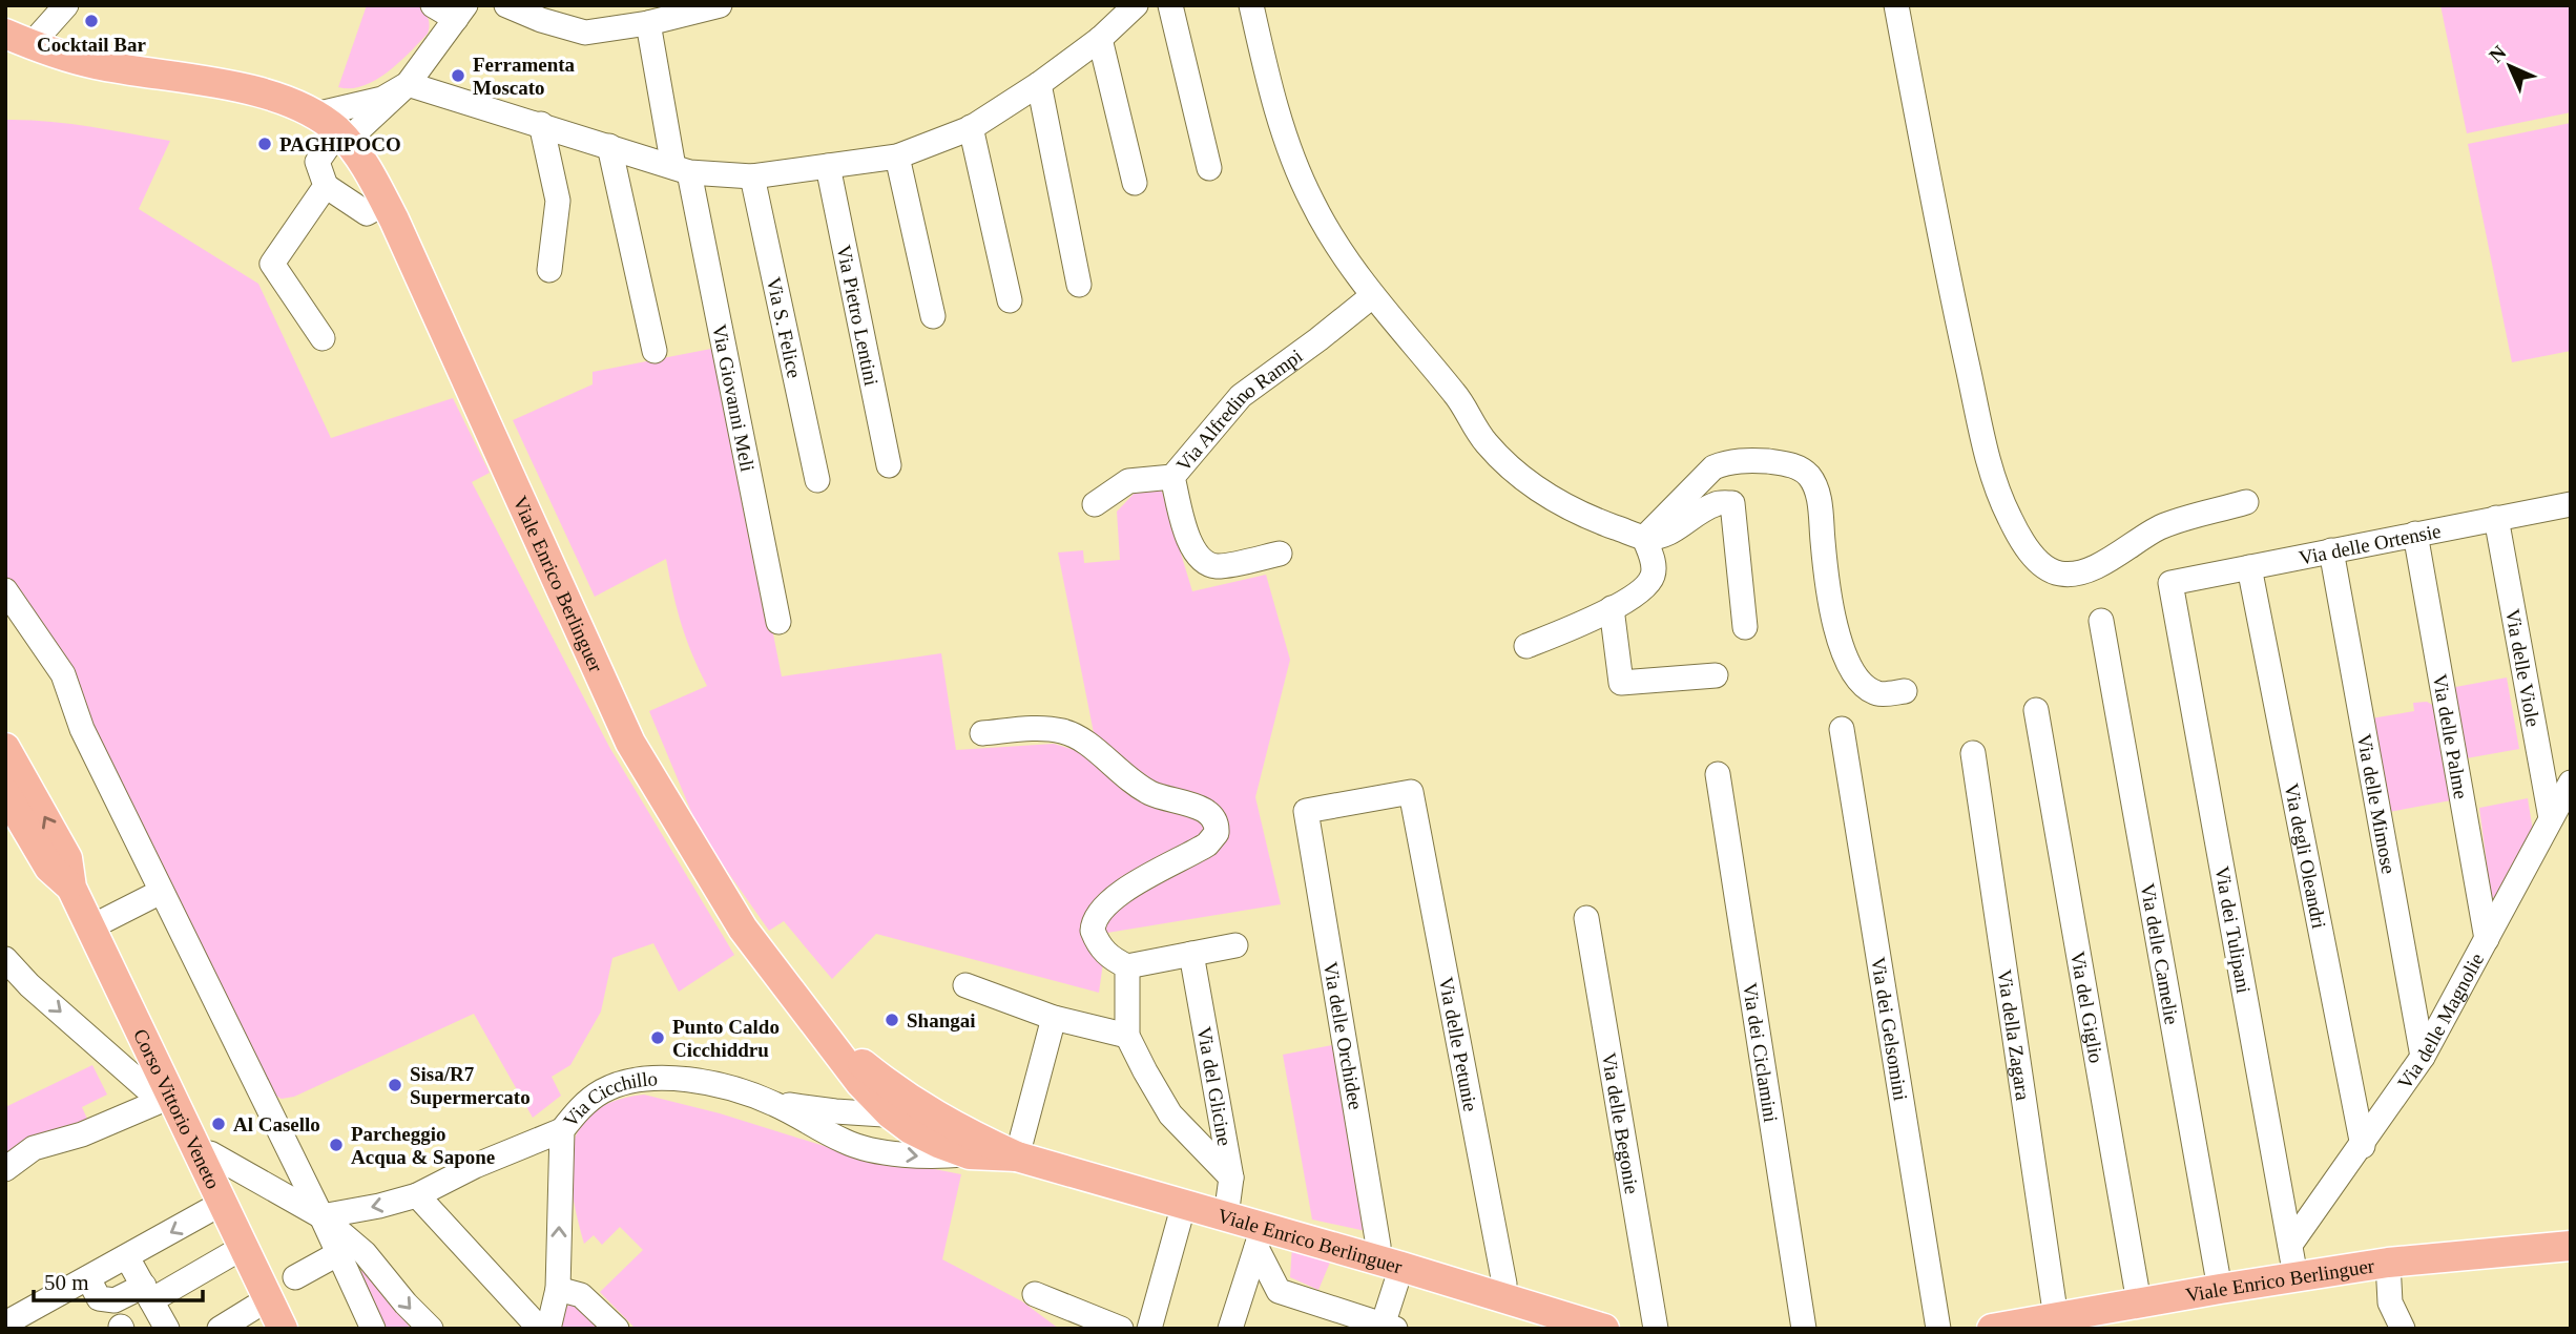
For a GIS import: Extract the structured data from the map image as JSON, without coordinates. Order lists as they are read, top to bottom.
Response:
{
  "streets": {
    "main road": ["Viale Enrico Berlinguer", "Corso Vittorio Veneto"],
    "street": [
      "Via Pietro Lentini",
      "Via S. Felice",
      "Via Giovanni Meli",
      "Via Alfredino Rampi",
      "Via delle Ortensie",
      "Via delle Viole",
      "Via delle Palme",
      "Via delle Mimose",
      "Via degli Oleandri",
      "Via dei Tulipani",
      "Via delle Camelie",
      "Via del Giglio",
      "Via delle Magnolie",
      "Via dei Gelsomini",
      "Via delle Orchidee",
      "Via della Zagara",
      "Via delle Petunie",
      "Via dei Ciclamini",
      "Via del Glicine",
      "Via Cicchillo",
      "Via delle Begonie"
    ]
  },
  "crossings": [
    ["Via delle Ortensie", "Via delle Viole"],
    ["Via delle Ortensie", "Via delle Palme"],
    ["Via delle Ortensie", "Via delle Mimose"],
    ["Via delle Ortensie", "Via degli Oleandri"],
    ["Via delle Ortensie", "Via dei Tulipani"],
    ["Viale Enrico Berlinguer", "Via dei Tulipani"],
    ["Viale Enrico Berlinguer", "Via delle Camelie"],
    ["Viale Enrico Berlinguer", "Via del Giglio"],
    ["Viale Enrico Berlinguer", "Via delle Orchidee"],
    ["Viale Enrico Berlinguer", "Via della Zagara"],
    ["Viale Enrico Berlinguer", "Via delle Petunie"],
    ["Viale Enrico Berlinguer", "Via del Glicine"],
    ["Via delle Viole", "Via delle Magnolie"],
    ["Via delle Palme", "Via delle Magnolie"],
    ["Via delle Mimose", "Via delle Magnolie"],
    ["Via degli Oleandri", "Via delle Magnolie"],
    ["Via dei Tulipani", "Via delle Magnolie"],
    ["Via delle Orchidee", "Via delle Petunie"]
  ],
  "one_way": ["Via Cicchillo"],
  "places": [
    "Cocktail Bar",
    "Ferramenta Moscato",
    "PAGHIPOCO",
    "Shangai",
    "Punto Caldo Cicchiddru",
    "Sisa/R7 Supermercato",
    "Al Casello",
    "Parcheggio Acqua & Sapone"
  ],
  "scale_bar": "50 m",
  "north": "top left"
}
